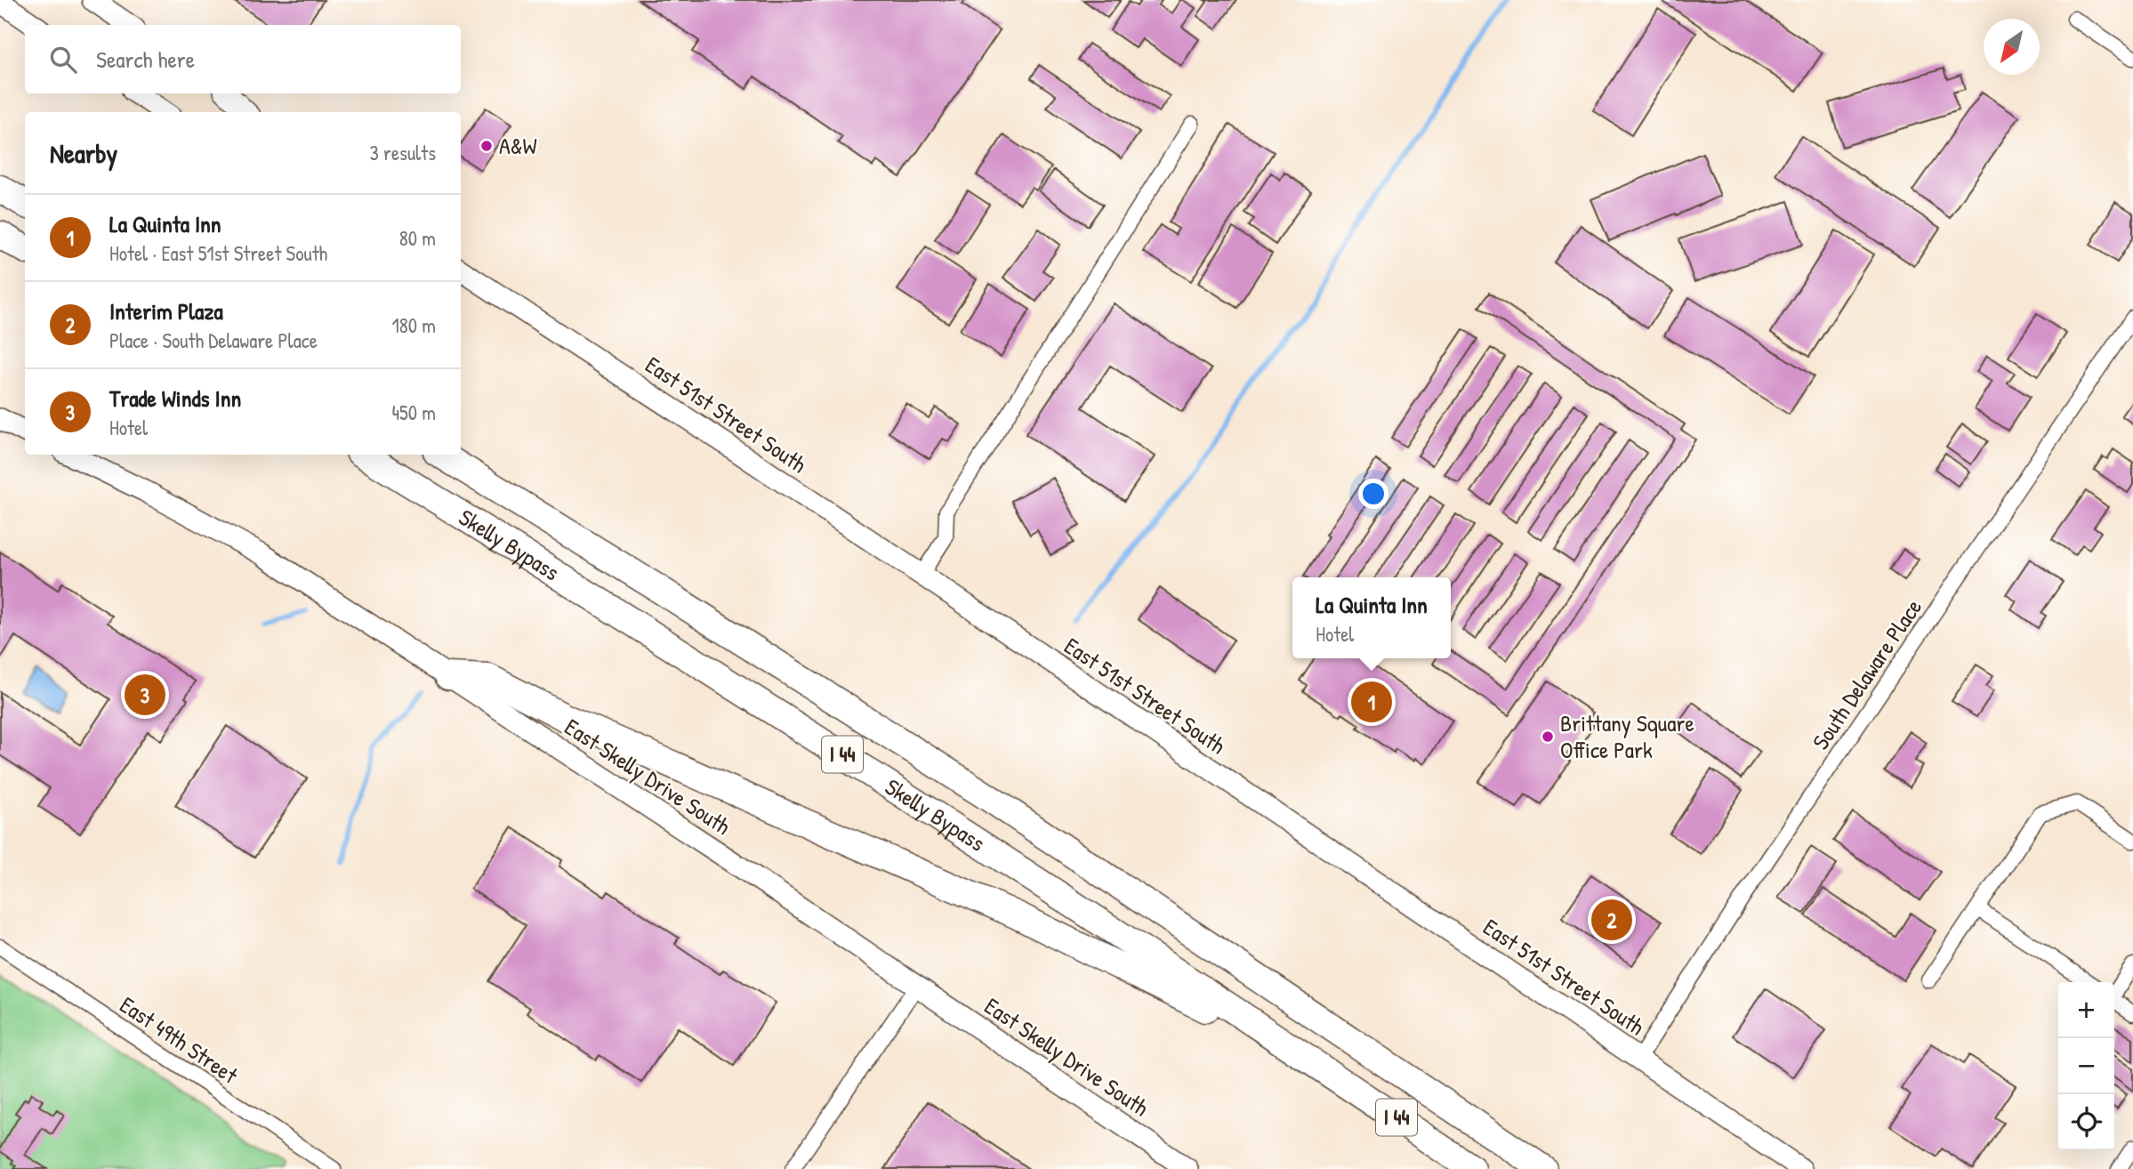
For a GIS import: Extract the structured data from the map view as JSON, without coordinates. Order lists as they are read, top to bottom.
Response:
{
  "streets": {
    "highway": ["Skelly Bypass", "I 44"],
    "main road": ["East 51st Street South", "East Skelly Drive South"],
    "street": ["South Delaware Place", "East 49th Street"]
  },
  "crossings": [
    ["East 51st Street South", "South Delaware Place"]
  ],
  "places": ["A&W", "Brittany Square Office Park"],
  "north": "bottom left",
  "page": {
    "search": "Search here",
    "heading": ["Nearby", "3 results"],
    "list": [
      {
        "mark": "1",
        "name": "La Quinta Inn",
        "note": "Hotel · East 51st Street South",
        "value": "80 m"
      },
      {
        "mark": "2",
        "name": "Interim Plaza",
        "note": "Place · South Delaware Place",
        "value": "180 m"
      },
      {
        "mark": "3",
        "name": "Trade Winds Inn",
        "note": "Hotel",
        "value": "450 m"
      }
    ],
    "popup": ["La Quinta Inn", "Hotel"],
    "pins": ["3", "1", "2"],
    "map_buttons": ["+", "−"]
  }
}
